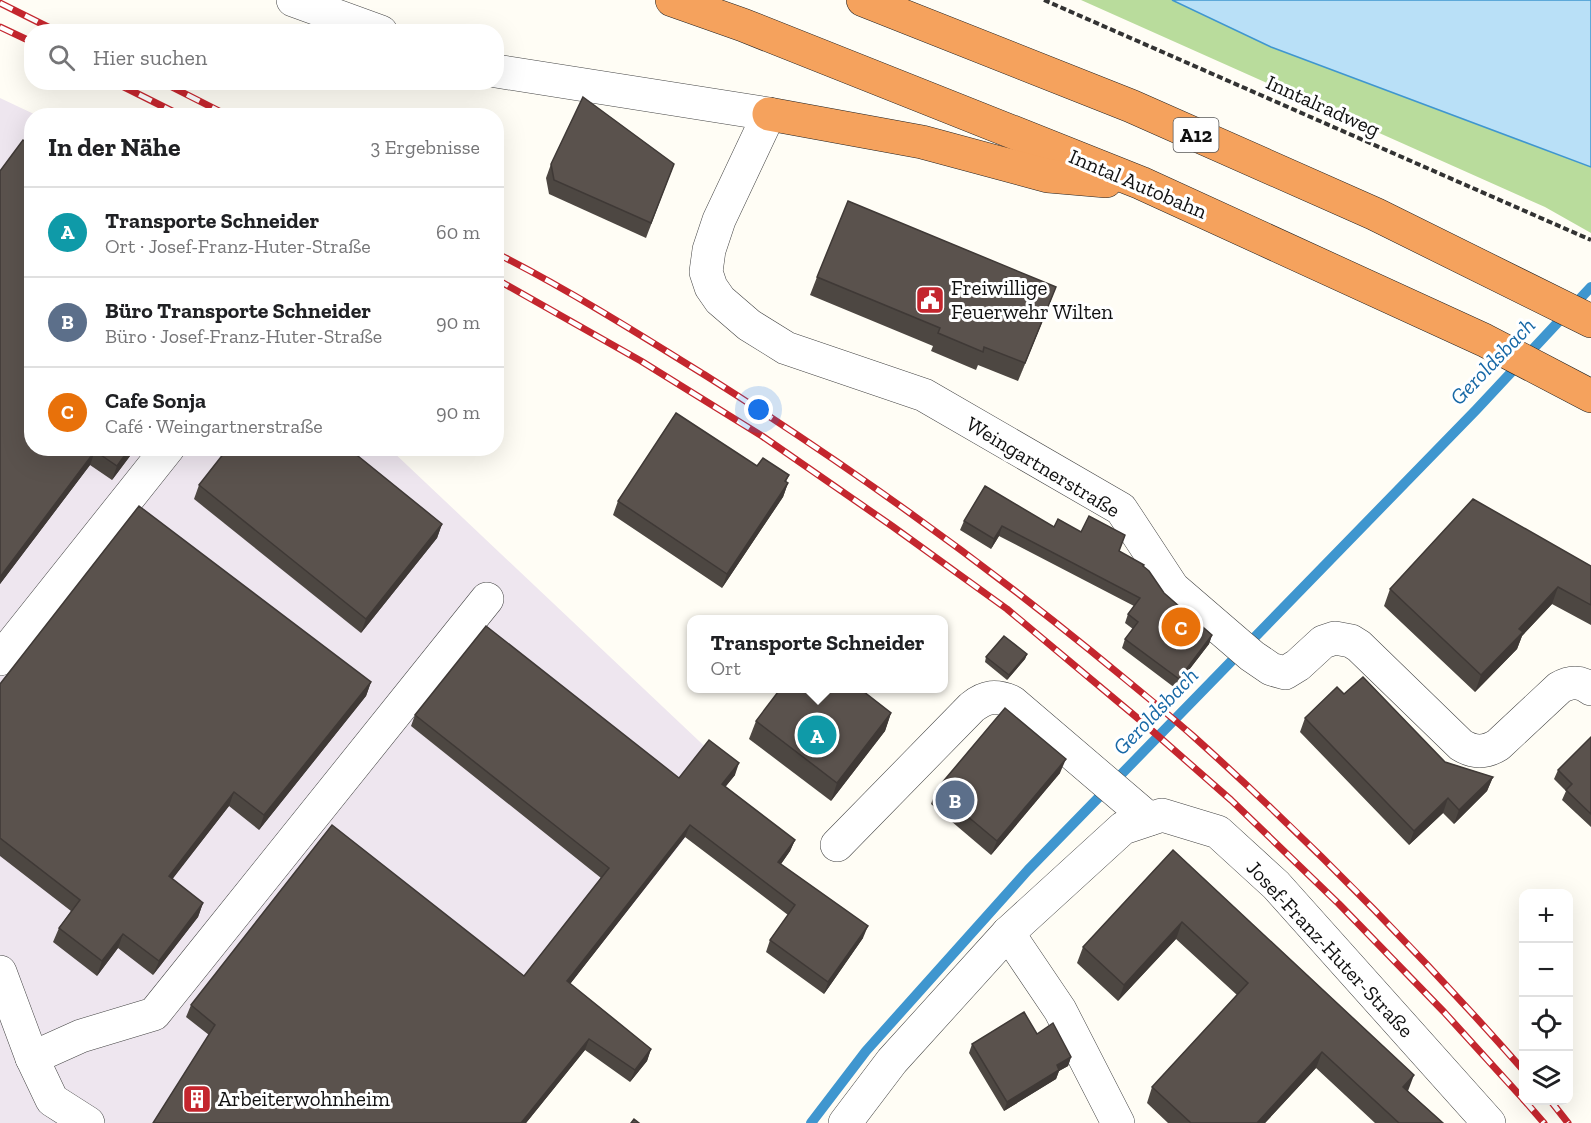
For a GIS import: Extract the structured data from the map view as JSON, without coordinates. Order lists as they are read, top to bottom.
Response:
{
  "streets": {
    "highway": ["A12", "Inntal Autobahn"],
    "street": ["Weingartnerstraße", "Josef-Franz-Huter-Straße"],
    "path": ["Inntalradweg"]
  },
  "water": ["Geroldsbach"],
  "places": {
    "public building": ["Freiwillige Feuerwehr Wilten"],
    "building": ["Arbeiterwohnheim"]
  },
  "page": {
    "search": "Hier suchen",
    "heading": ["In der Nähe", "3 Ergebnisse"],
    "list": [
      {
        "mark": "A",
        "name": "Transporte Schneider",
        "note": "Ort · Josef-Franz-Huter-Straße",
        "value": "60 m"
      },
      {
        "mark": "B",
        "name": "Büro Transporte Schneider",
        "note": "Büro · Josef-Franz-Huter-Straße",
        "value": "90 m"
      },
      {
        "mark": "C",
        "name": "Cafe Sonja",
        "note": "Café · Weingartnerstraße",
        "value": "90 m"
      }
    ],
    "pins": ["C", "A", "B"],
    "popup": ["Transporte Schneider", "Ort"],
    "map_buttons": ["+", "−"]
  }
}
